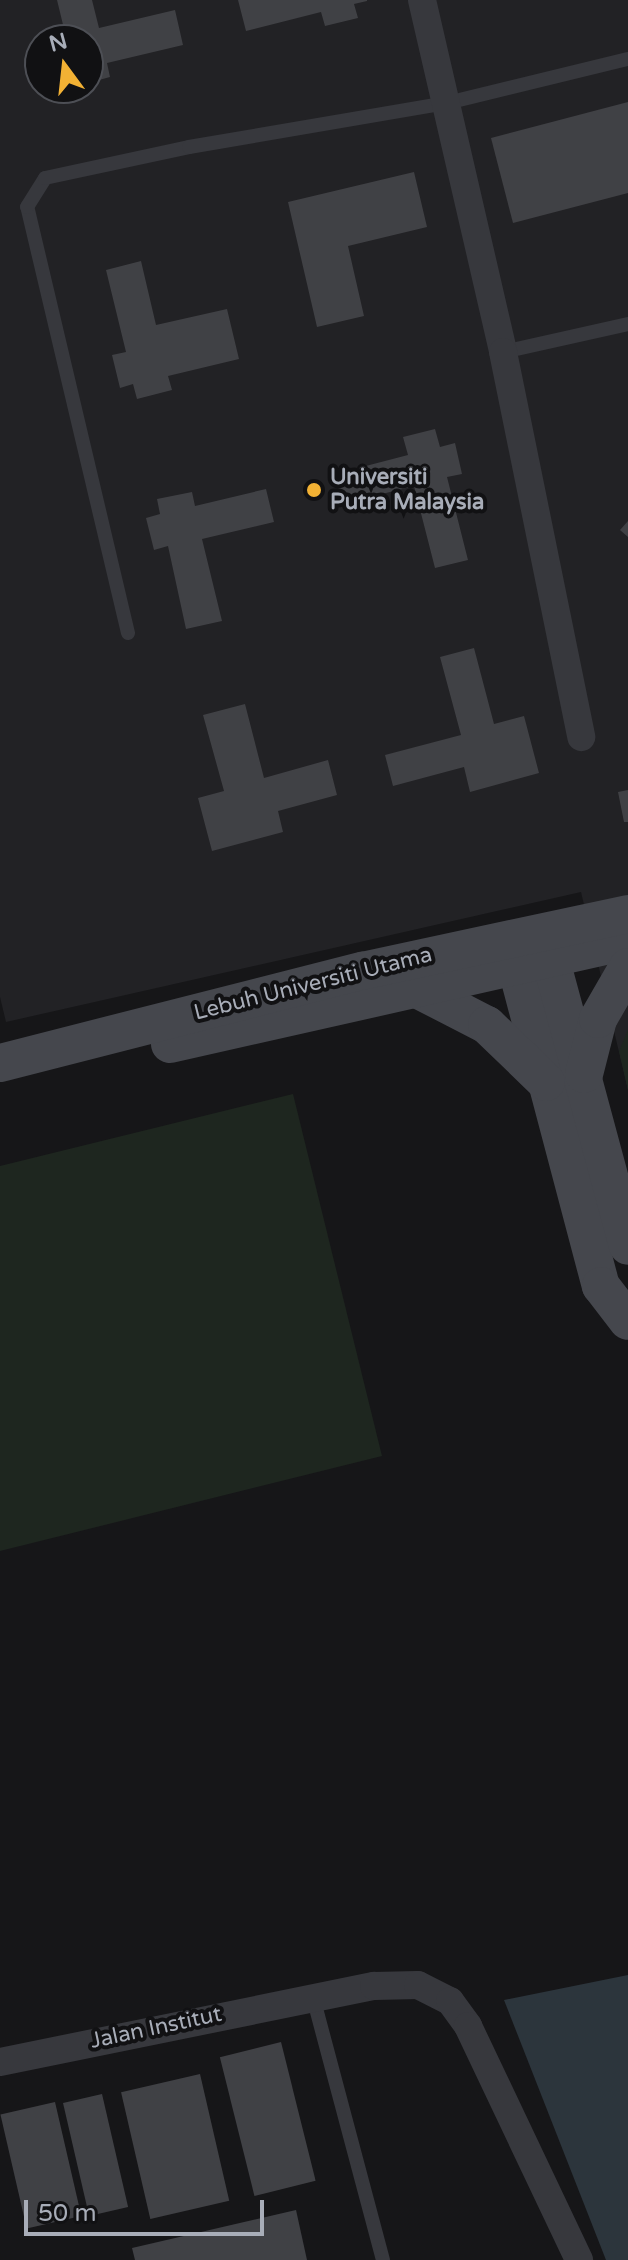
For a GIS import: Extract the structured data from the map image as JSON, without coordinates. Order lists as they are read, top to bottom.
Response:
{
  "streets": {
    "street": ["Lebuh Universiti Utama", "Jalan Institut"]
  },
  "places": ["Universiti Putra Malaysia"],
  "scale_bar": "50 m",
  "north": "top"
}
